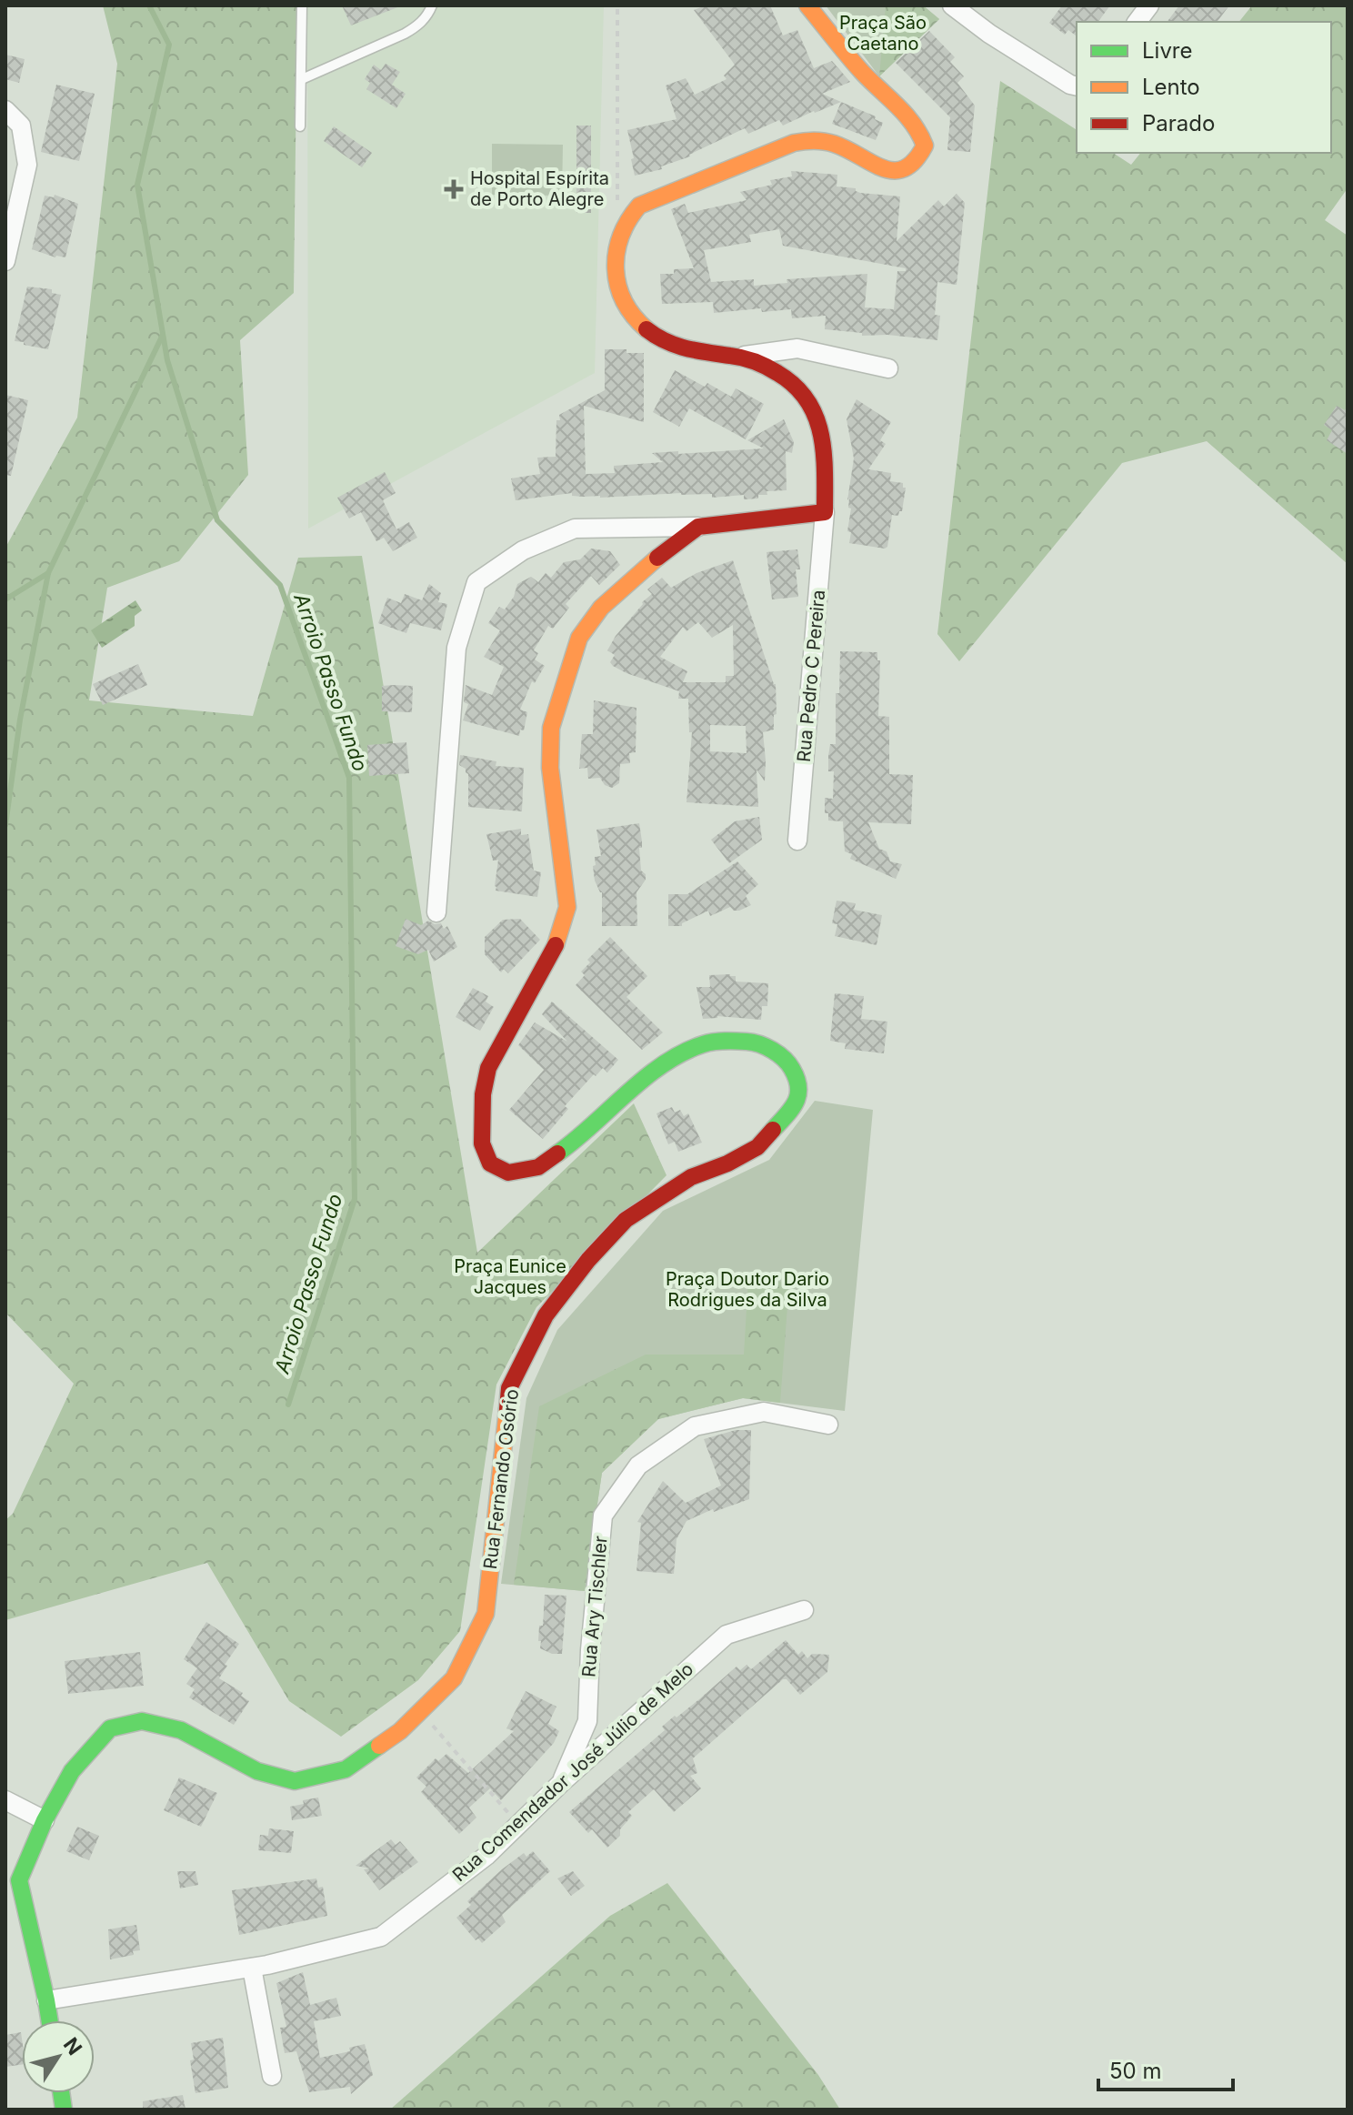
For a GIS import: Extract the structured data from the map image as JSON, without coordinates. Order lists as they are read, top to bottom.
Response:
{
  "streets": {
    "street": [
      "Rua Pedro C Pereira",
      "Rua Fernando Osório",
      "Rua Ary Tischler",
      "Rua Comendador José Júlio de Melo"
    ]
  },
  "crossings": [
    ["Rua Fernando Osório", "Rua Comendador José Júlio de Melo"],
    ["Rua Ary Tischler", "Rua Comendador José Júlio de Melo"]
  ],
  "water": ["Arroio Passo Fundo"],
  "parks": ["Praça São Caetano", "Praça Eunice Jacques", "Praça Doutor Dario Rodrigues da Silva"],
  "places": {
    "health": ["Hospital Espírita de Porto Alegre"]
  },
  "legend": ["Livre", "Lento", "Parado"],
  "scale_bar": "50 m",
  "north": "top right"
}
